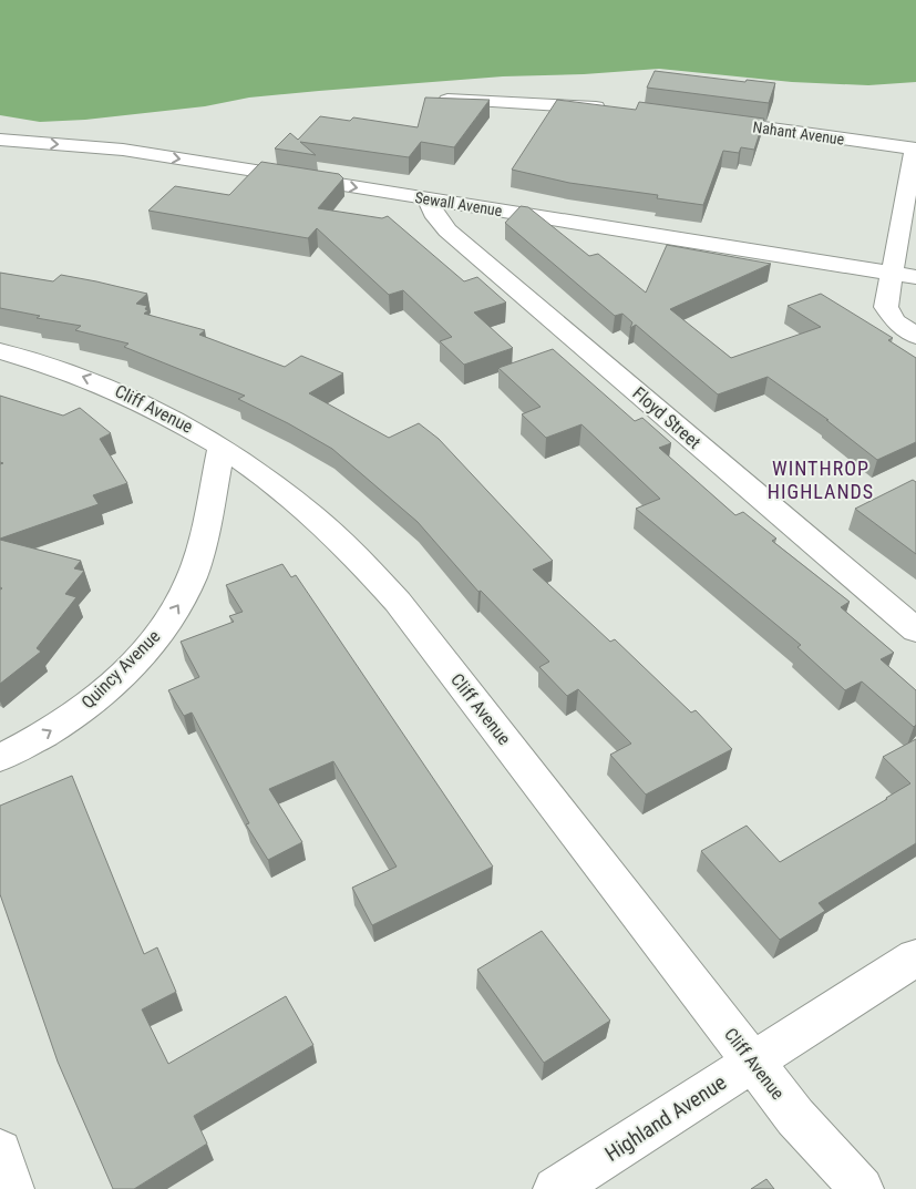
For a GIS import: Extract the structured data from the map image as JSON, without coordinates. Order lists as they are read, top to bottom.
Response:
{
  "streets": {
    "street": [
      "Nahant Avenue",
      "Sewall Avenue",
      "Cliff Avenue",
      "Floyd Street",
      "Quincy Avenue",
      "Highland Avenue"
    ]
  },
  "crossings": [
    ["Sewall Avenue", "Floyd Street"],
    ["Cliff Avenue", "Quincy Avenue"],
    ["Cliff Avenue", "Highland Avenue"]
  ],
  "one_way": ["Sewall Avenue", "Quincy Avenue"],
  "districts": ["WINTHROP HIGHLANDS"]
}
